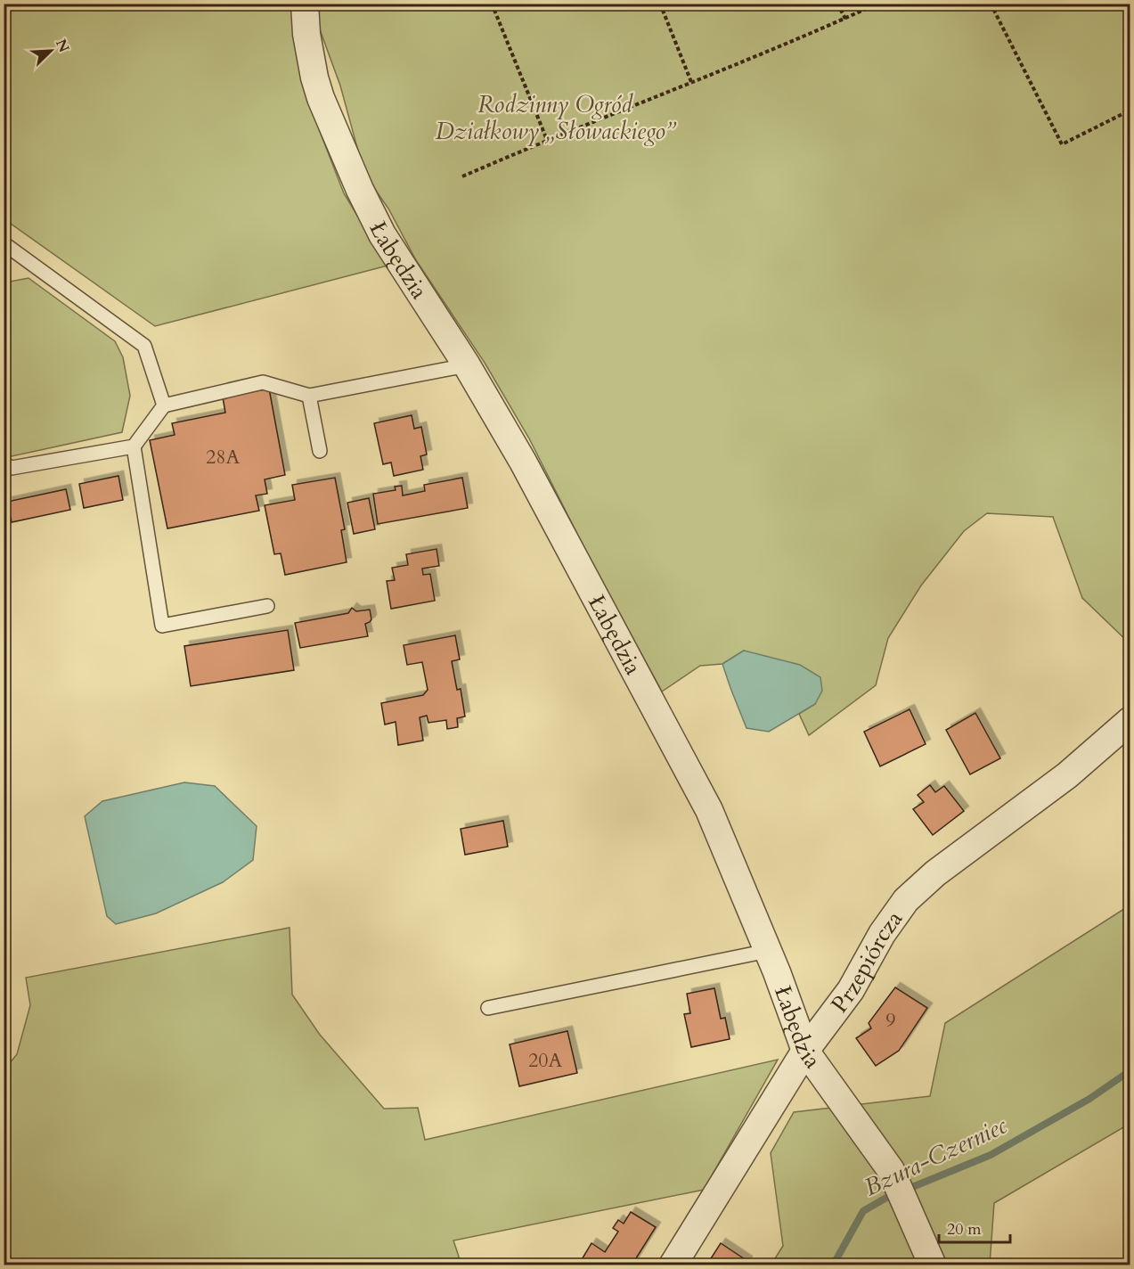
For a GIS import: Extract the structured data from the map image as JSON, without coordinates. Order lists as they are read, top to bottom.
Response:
{
  "streets": {
    "street": ["Łabędzia", "Przepiórcza"]
  },
  "crossings": [
    ["Łabędzia", "Przepiórcza"]
  ],
  "water": ["Bzura-Czerniec"],
  "parks": ["Rodzinny Ogród Działkowy „Słowackiego”"],
  "house_numbers": ["28A", "9", "20A"],
  "scale_bar": "20 m",
  "north": "top right"
}
